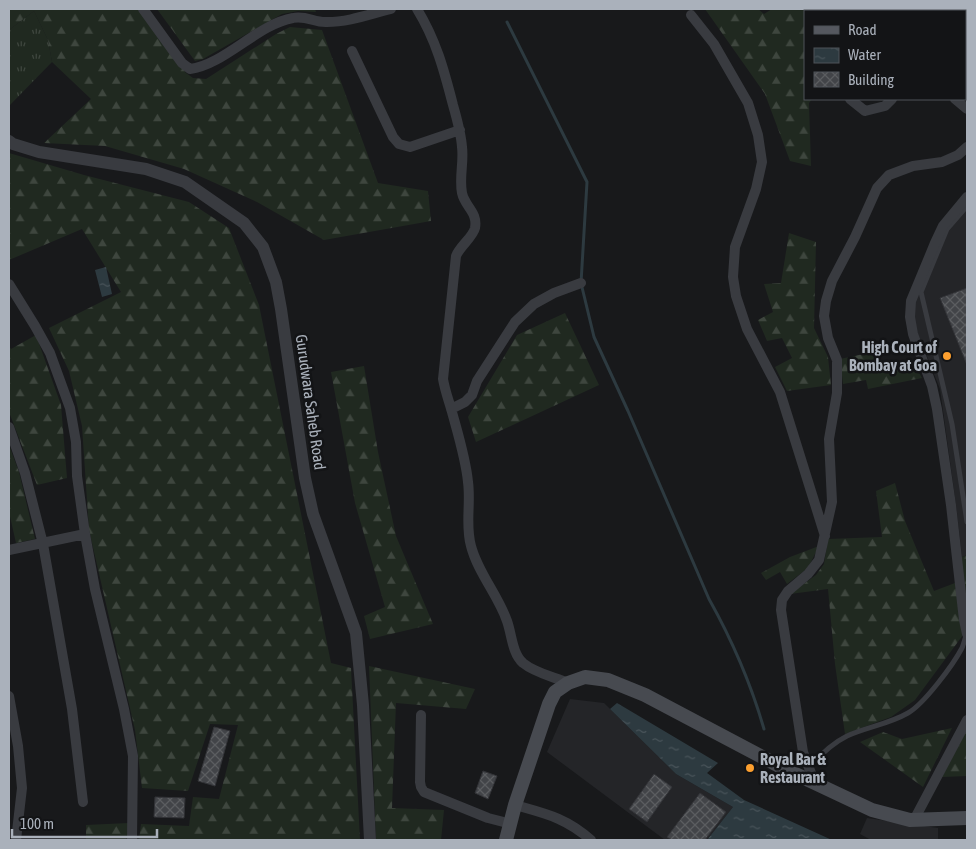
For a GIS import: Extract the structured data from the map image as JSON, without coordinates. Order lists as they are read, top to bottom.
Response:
{
  "streets": {
    "street": ["Gurudwara Saheb Road"]
  },
  "places": ["High Court of Bombay at Goa", "Royal Bar & Restaurant"],
  "legend": ["Road", "Water", "Building"],
  "scale_bar": "100 m"
}
